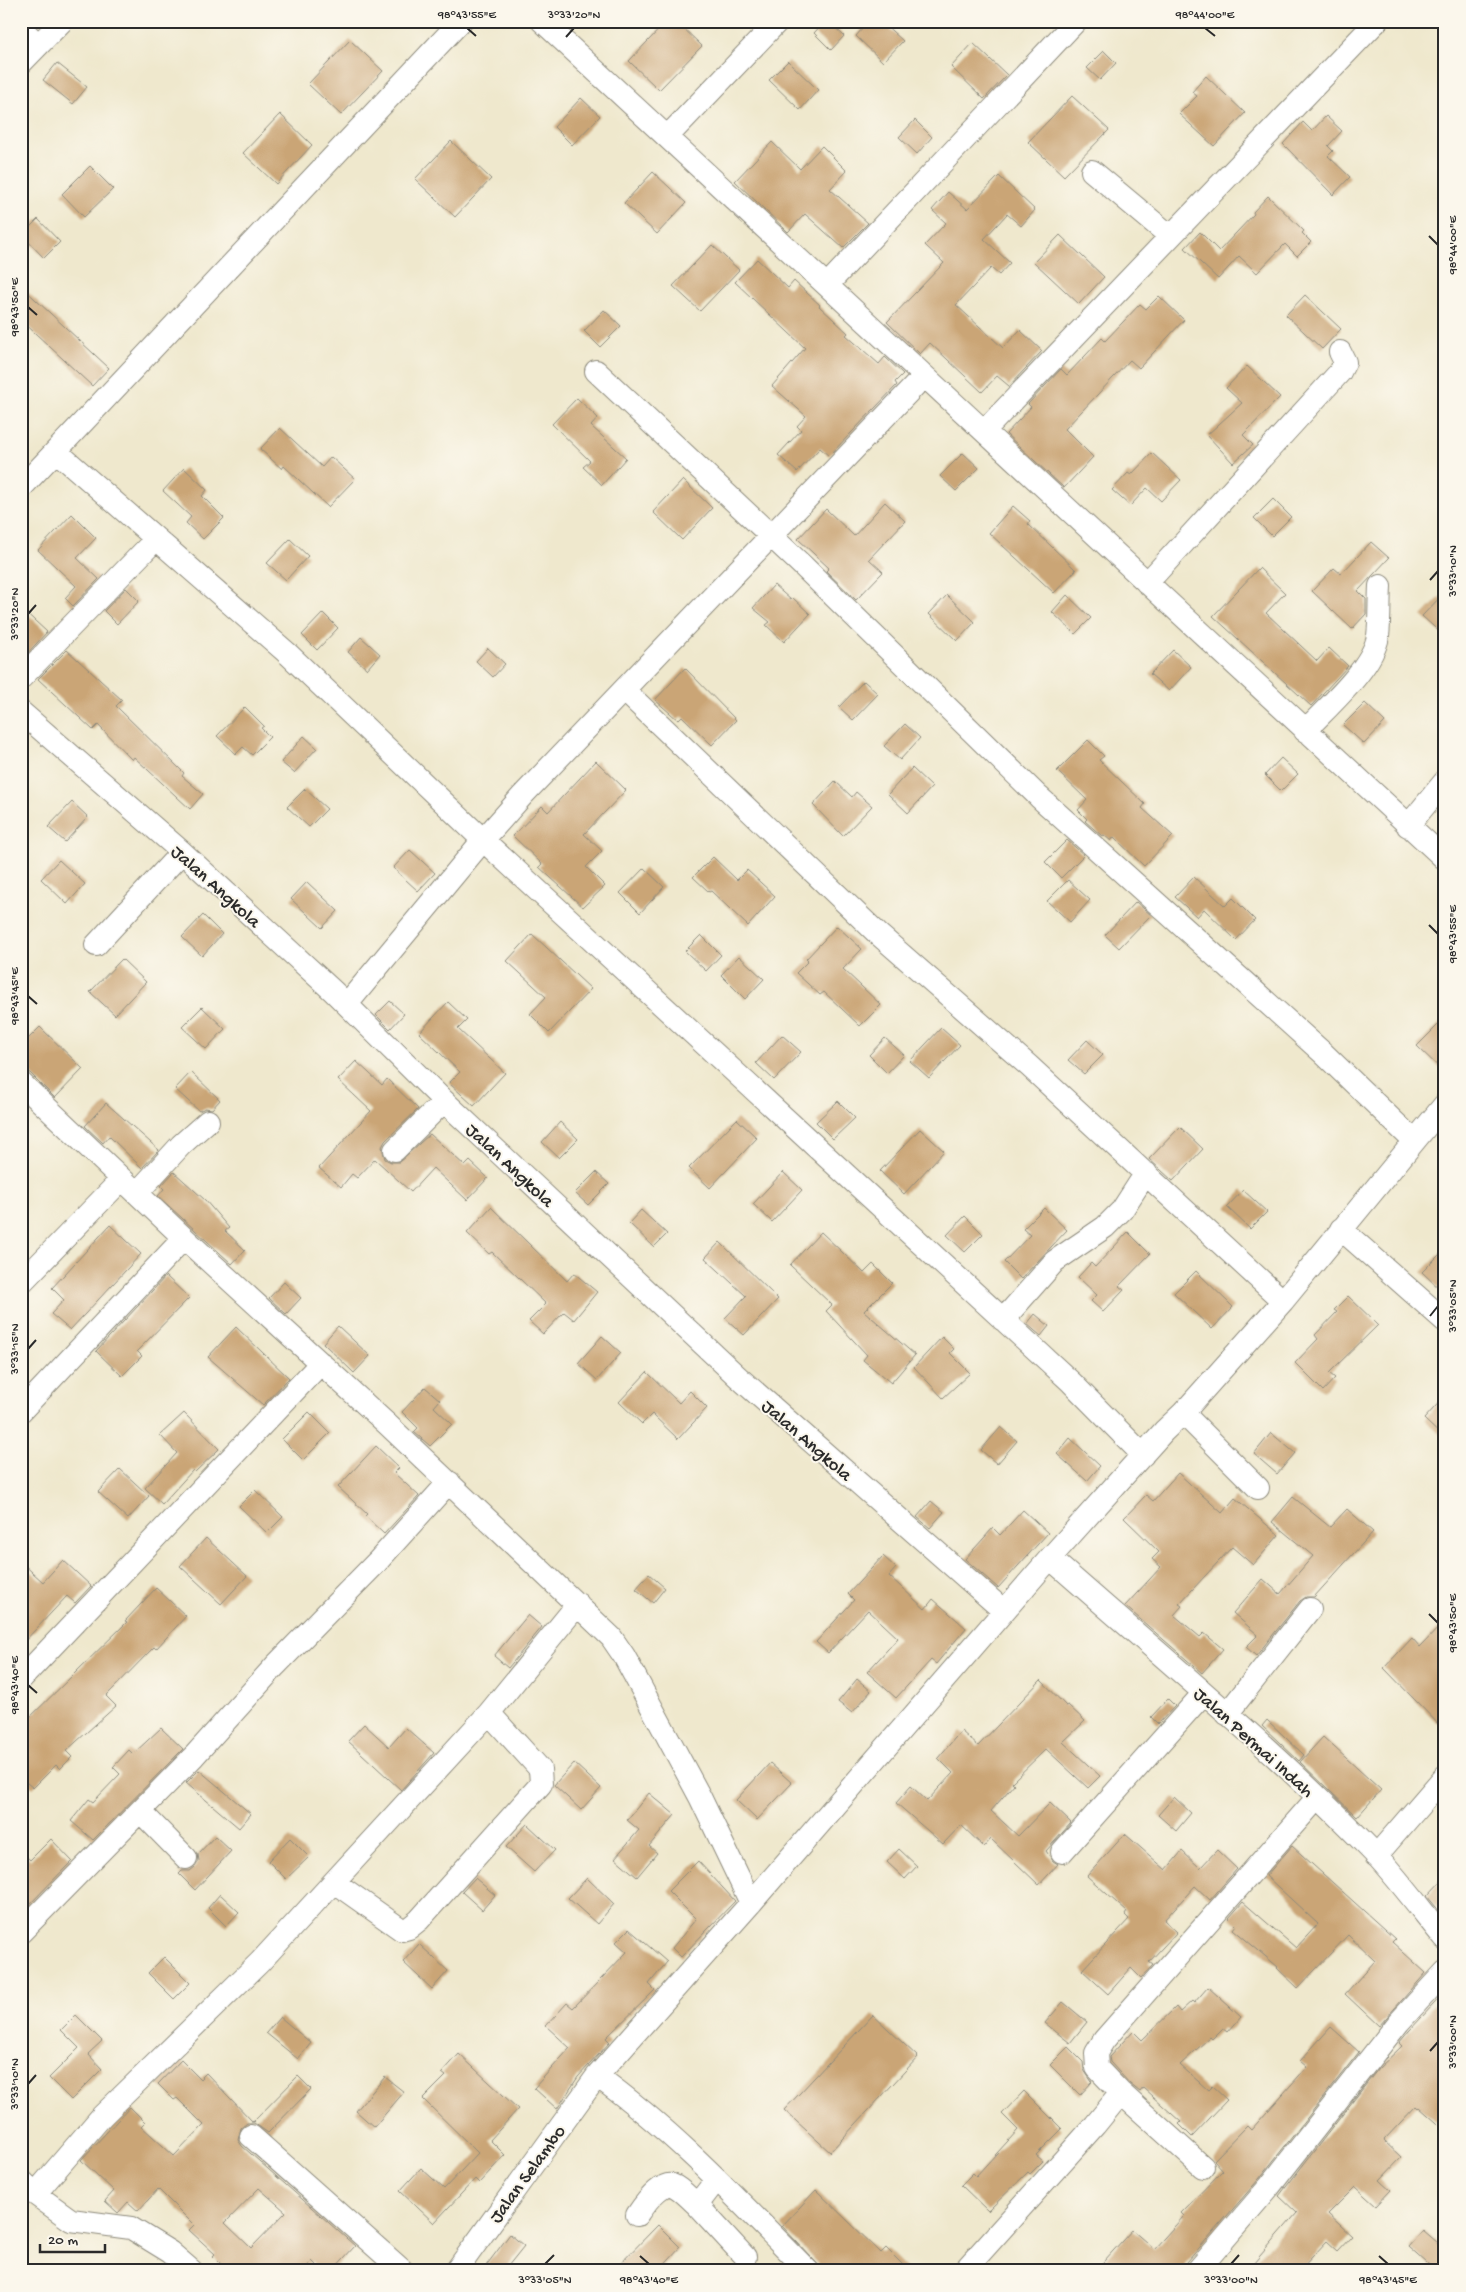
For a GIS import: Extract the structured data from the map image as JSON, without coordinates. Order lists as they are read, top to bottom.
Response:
{
  "streets": {
    "street": ["Jalan Angkola", "Jalan Permai Indah", "Jalan Selambo"]
  },
  "crossings": [
    ["Jalan Angkola", "Jalan Selambo"],
    ["Jalan Permai Indah", "Jalan Selambo"]
  ],
  "scale_bar": "20 m",
  "coordinates": [
    "98°43'55\"E",
    "3°33'20\"N",
    "98°44'00\"E",
    "98°43'50\"E",
    "3°33'10\"N",
    "98°43'45\"E",
    "3°33'05\"N",
    "3°33'15\"N",
    "98°43'40\"E",
    "3°33'00\"N"
  ]
}
